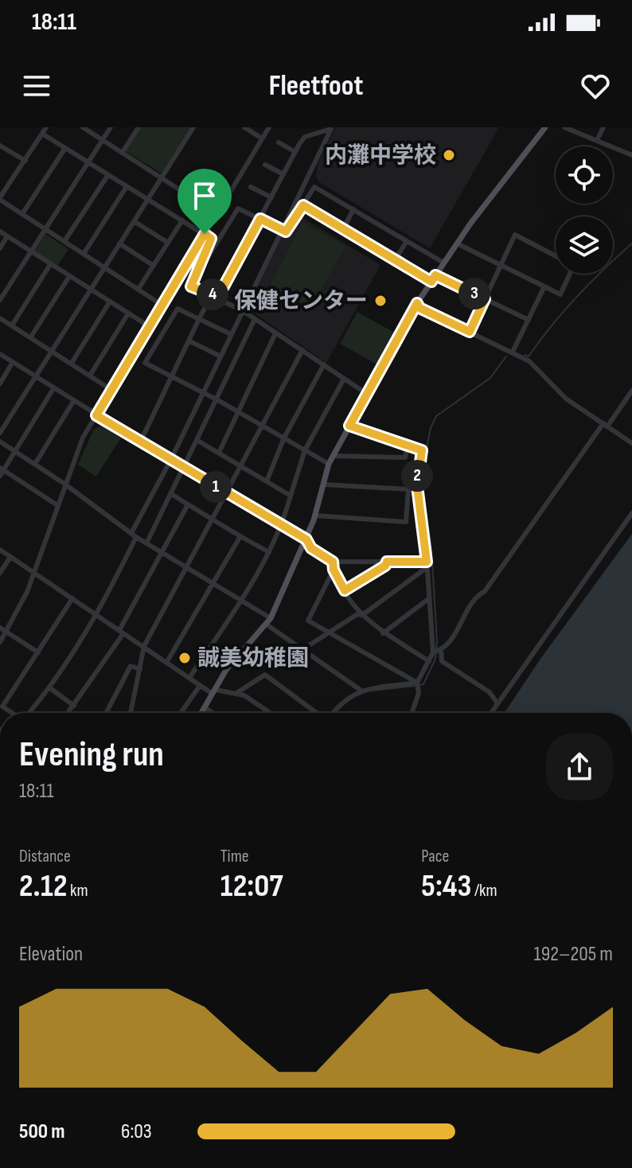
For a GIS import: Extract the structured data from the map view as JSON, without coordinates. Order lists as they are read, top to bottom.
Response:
{
  "places": ["内灘中学校", "保健センター", "誠美幼稚園"],
  "page": {
    "status": "18:11",
    "header": "Fleetfoot",
    "pins": [
      "3",
      "4",
      "2",
      "1"
    ],
    "heading": ["Evening run", "18:11"],
    "stats": [
      ["Distance", "2.12 km"],
      ["Time", "12:07"],
      ["Pace", "5:43 /km"]
    ],
    "chart": ["Elevation", "192–205 m"],
    "list": [
      {
        "name": "500 m",
        "note": "6:03"
      }
    ]
  }
}
